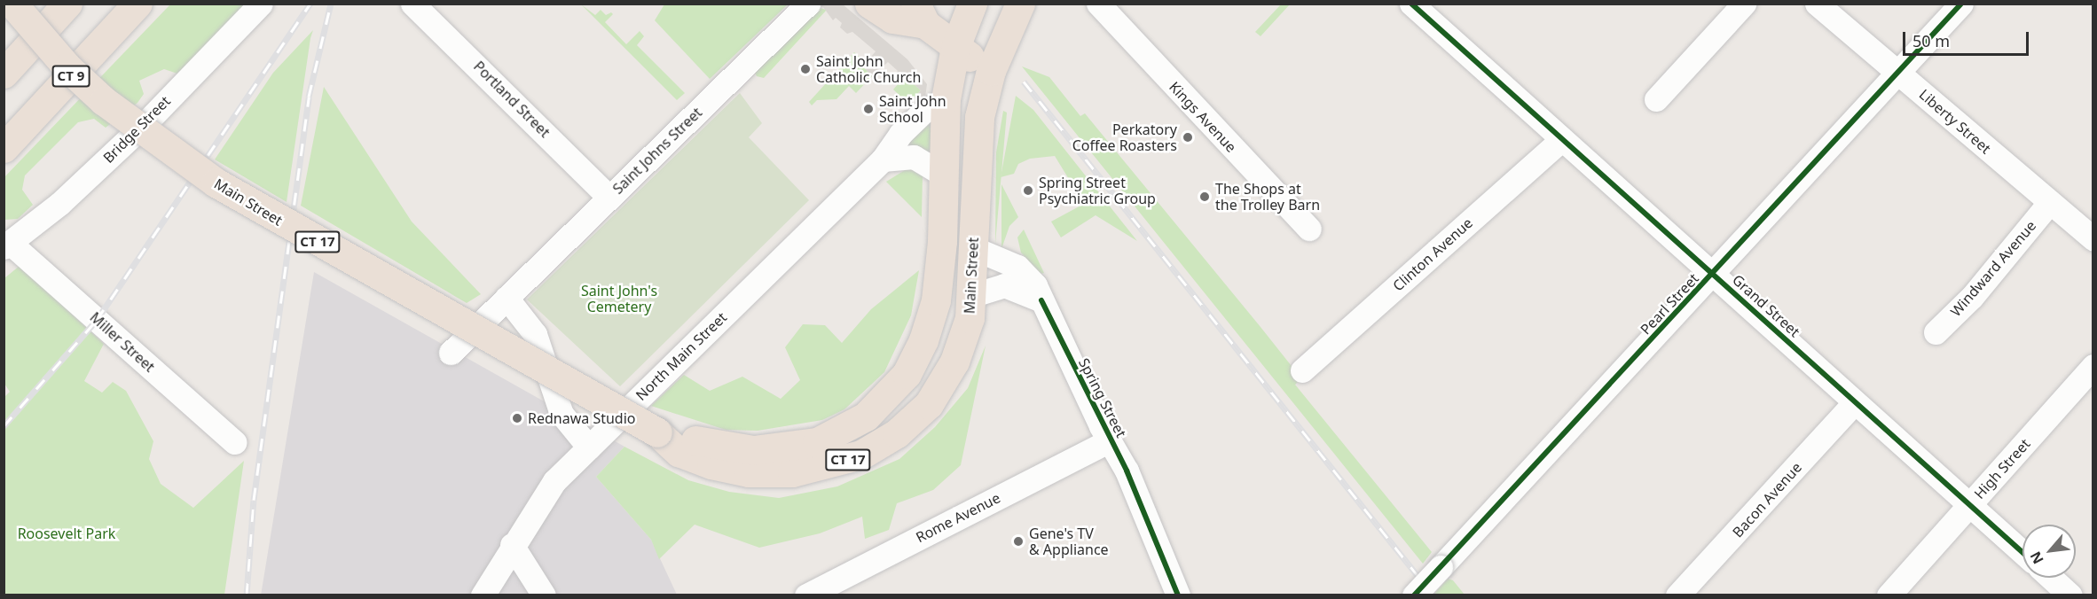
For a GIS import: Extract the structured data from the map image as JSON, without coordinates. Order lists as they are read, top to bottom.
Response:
{
  "streets": {
    "highway": ["CT 9", "Main Street", "CT 17"],
    "street": [
      "Portland Street",
      "Kings Avenue",
      "Liberty Street",
      "Bridge Street",
      "Saint Johns Street",
      "Clinton Avenue",
      "Windward Avenue",
      "Pearl Street",
      "Grand Street",
      "Miller Street",
      "North Main Street",
      "Spring Street",
      "High Street",
      "Bacon Avenue",
      "Rome Avenue"
    ]
  },
  "crossings": [
    ["Portland Street", "Saint Johns Street"],
    ["Liberty Street", "Windward Avenue"],
    ["Liberty Street", "Pearl Street"],
    ["Bridge Street", "Miller Street"],
    ["Main Street", "North Main Street"],
    ["Main Street", "Spring Street"],
    ["Clinton Avenue", "Grand Street"],
    ["Pearl Street", "Grand Street"],
    ["Grand Street", "High Street"],
    ["Grand Street", "Bacon Avenue"],
    ["Spring Street", "Rome Avenue"]
  ],
  "parks": ["Saint John's Cemetery", "Roosevelt Park"],
  "places": [
    "Saint John Catholic Church",
    "Saint John School",
    "Perkatory Coffee Roasters",
    "Spring Street Psychiatric Group",
    "The Shops at the Trolley Barn",
    "Rednawa Studio",
    "Gene's TV & Appliance"
  ],
  "scale_bar": "50 m",
  "north": "bottom left"
}
